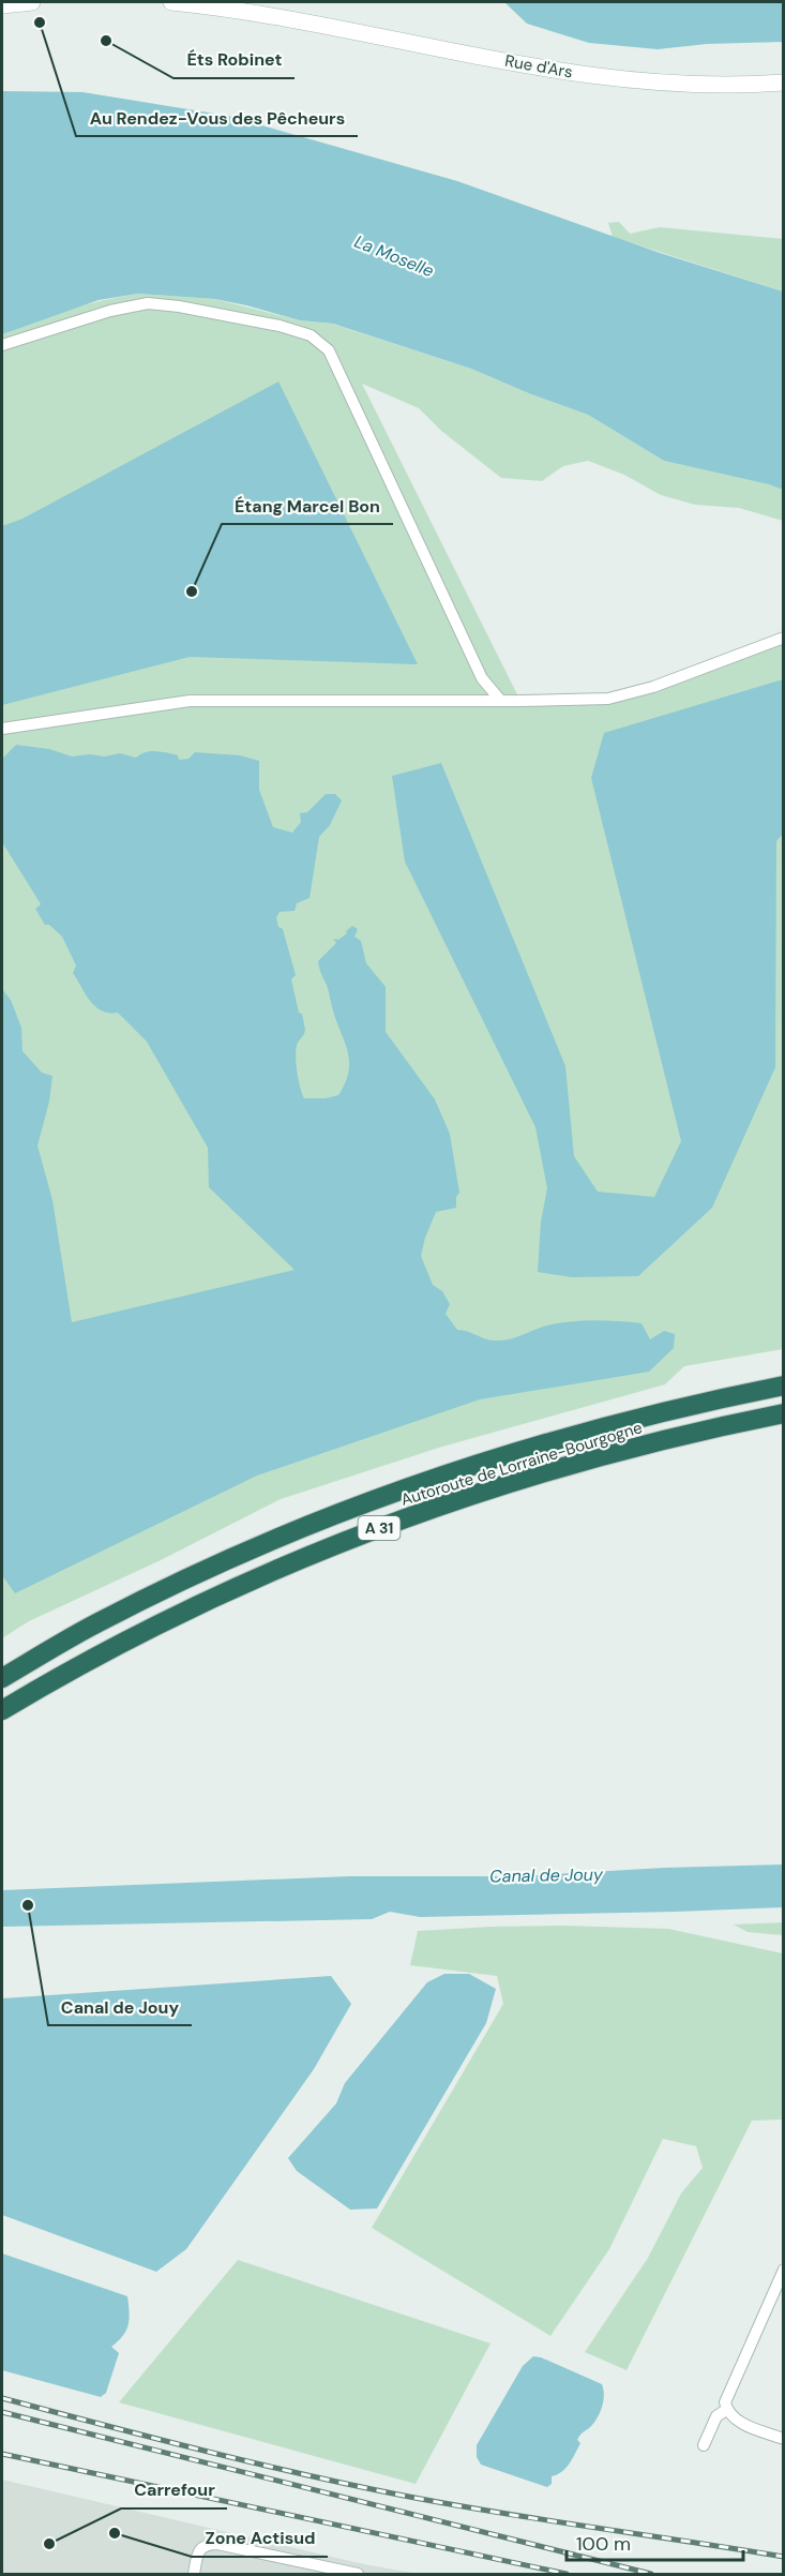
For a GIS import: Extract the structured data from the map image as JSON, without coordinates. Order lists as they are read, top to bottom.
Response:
{
  "streets": {
    "highway": ["Autoroute de Lorraine-Bourgogne", "A 31"],
    "main road": ["Rue d'Ars"]
  },
  "water": ["La Moselle", "Canal de Jouy"],
  "places": [
    "Au Rendez-Vous des Pêcheurs",
    "Éts Robinet",
    "Étang Marcel Bon",
    "Canal de Jouy",
    "Zone Actisud",
    "Carrefour"
  ],
  "scale_bar": "100 m"
}
